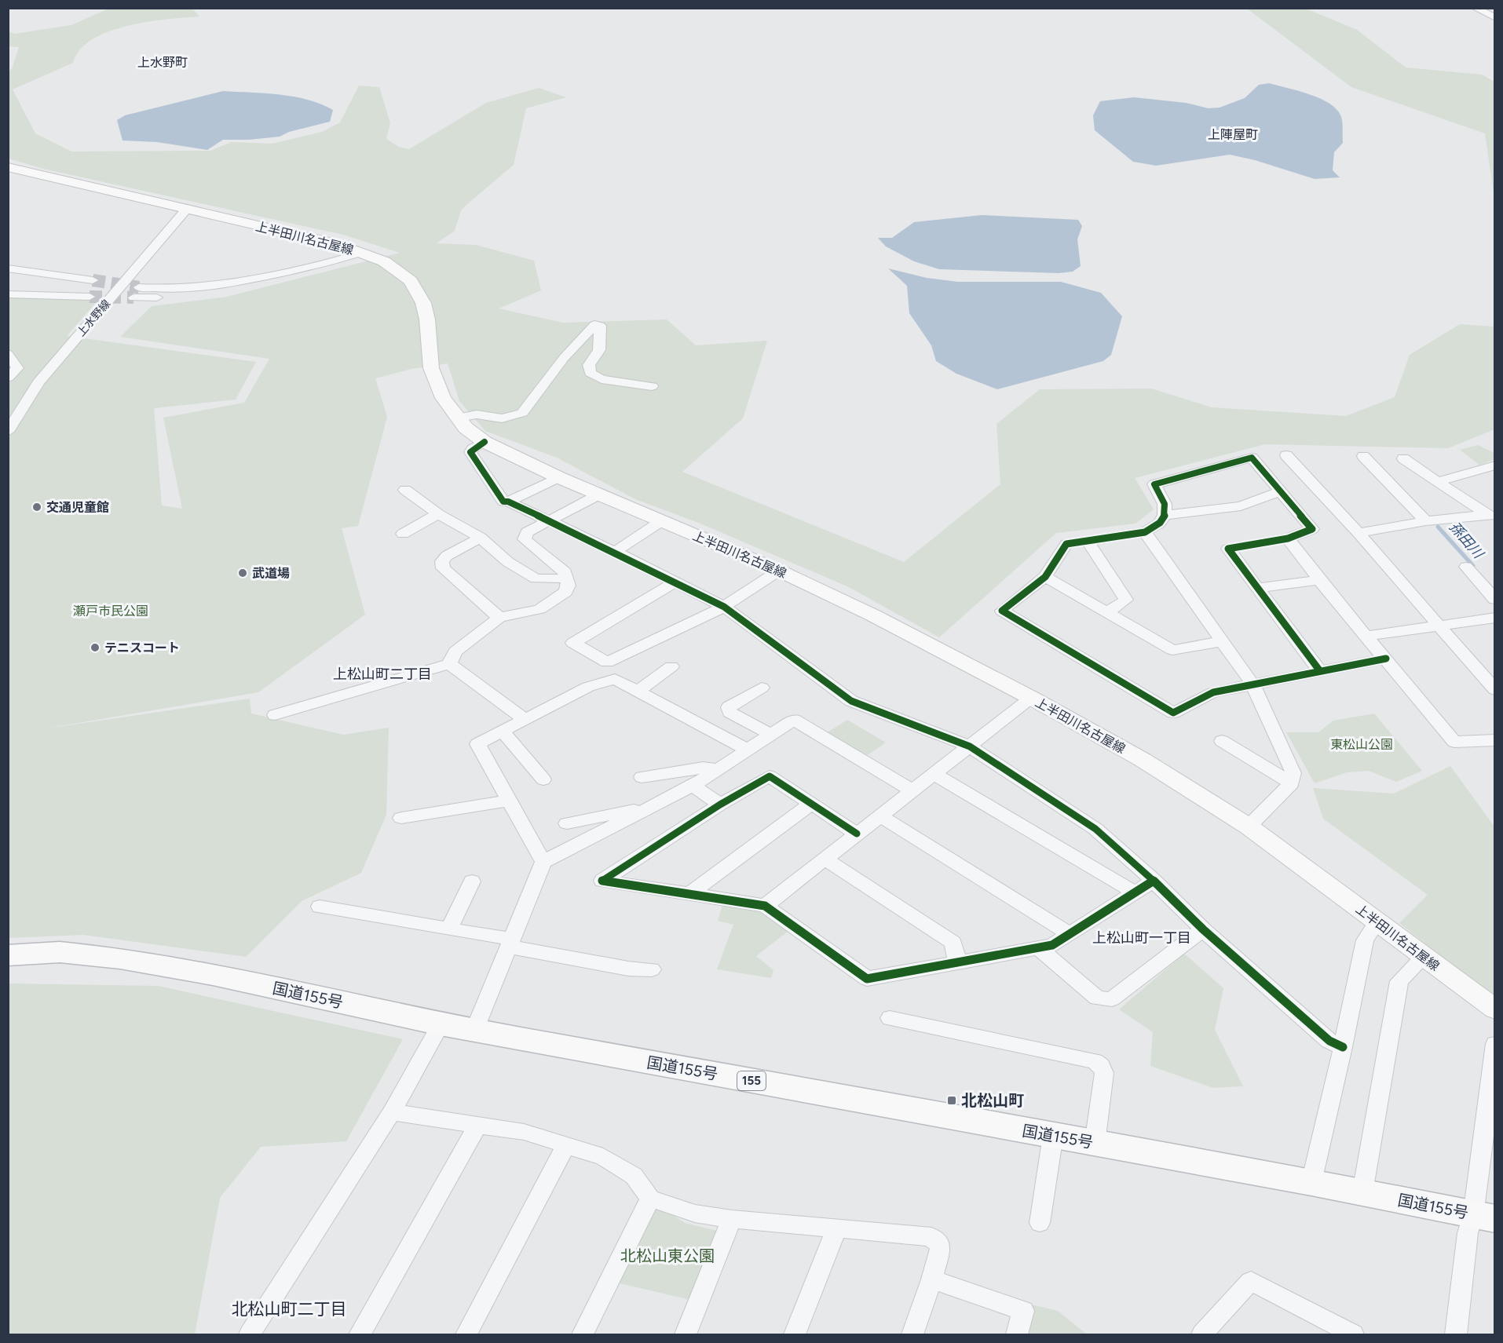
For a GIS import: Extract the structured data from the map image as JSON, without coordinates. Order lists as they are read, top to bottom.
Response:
{
  "streets": {
    "highway": ["国道155号", "155"],
    "main road": ["上半田川名古屋線"],
    "street": ["上水野線"]
  },
  "crossings": [
    ["上半田川名古屋線", "上水野線"]
  ],
  "districts": [
    "上水野町",
    "上陣屋町",
    "上松山町二丁目",
    "上松山町一丁目",
    "北松山町二丁目"
  ],
  "water": ["孫田川"],
  "parks": ["瀬戸市民公園", "東松山公園", "北松山東公園"],
  "places": {
    "other": ["交通児童館", "武道場", "テニスコート"],
    "transit": ["北松山町"]
  }
}
